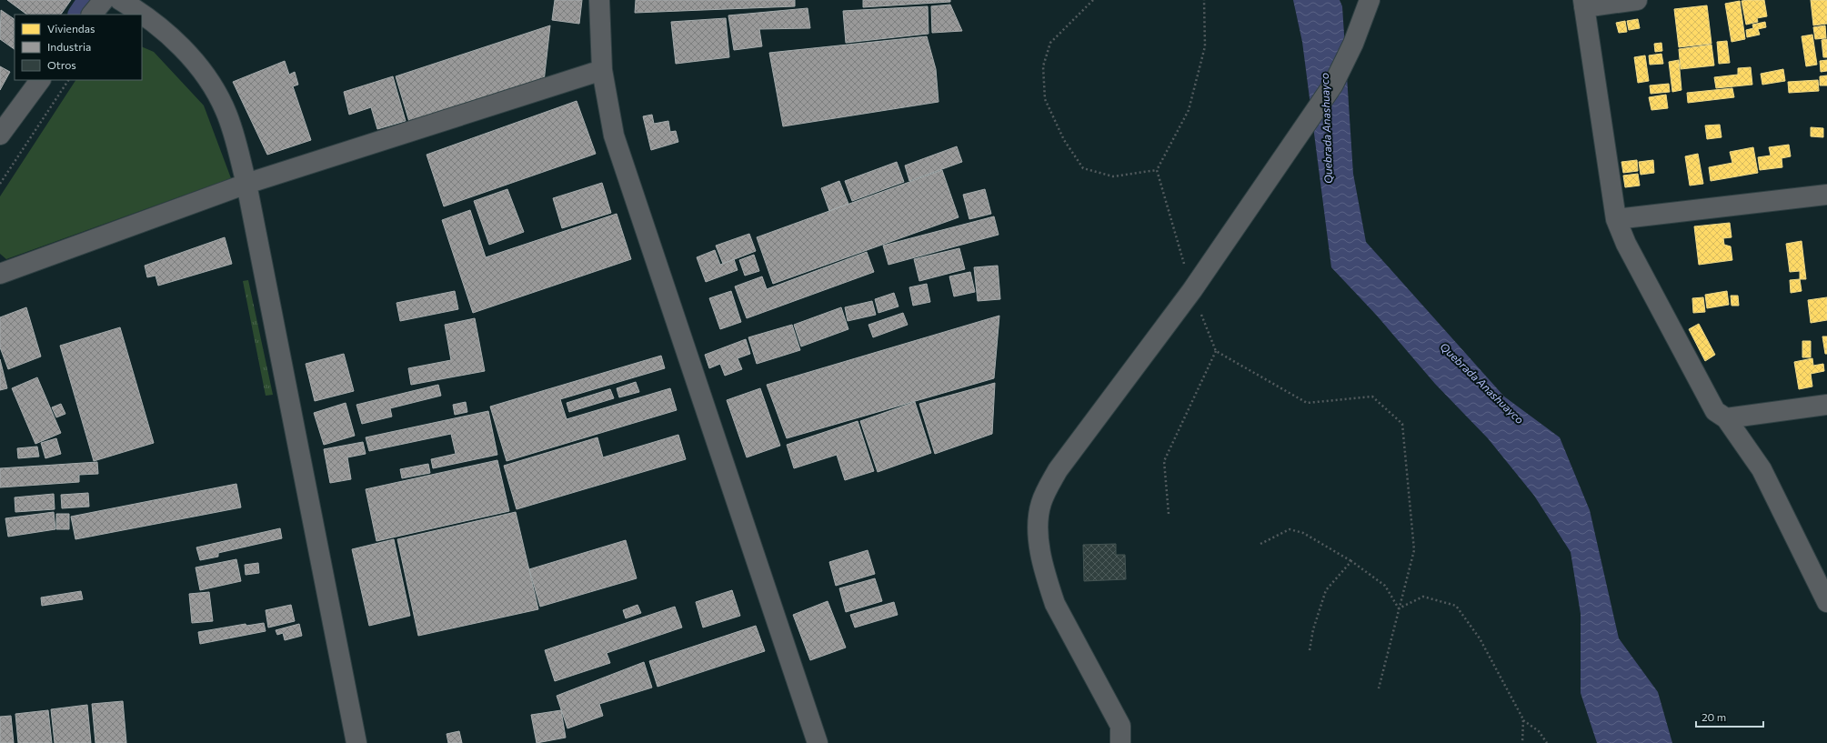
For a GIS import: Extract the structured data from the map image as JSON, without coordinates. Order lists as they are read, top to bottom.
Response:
{
  "water": ["Quebrada Anashuayco"],
  "legend": ["Viviendas", "Industria", "Otros"],
  "scale_bar": "20 m"
}
